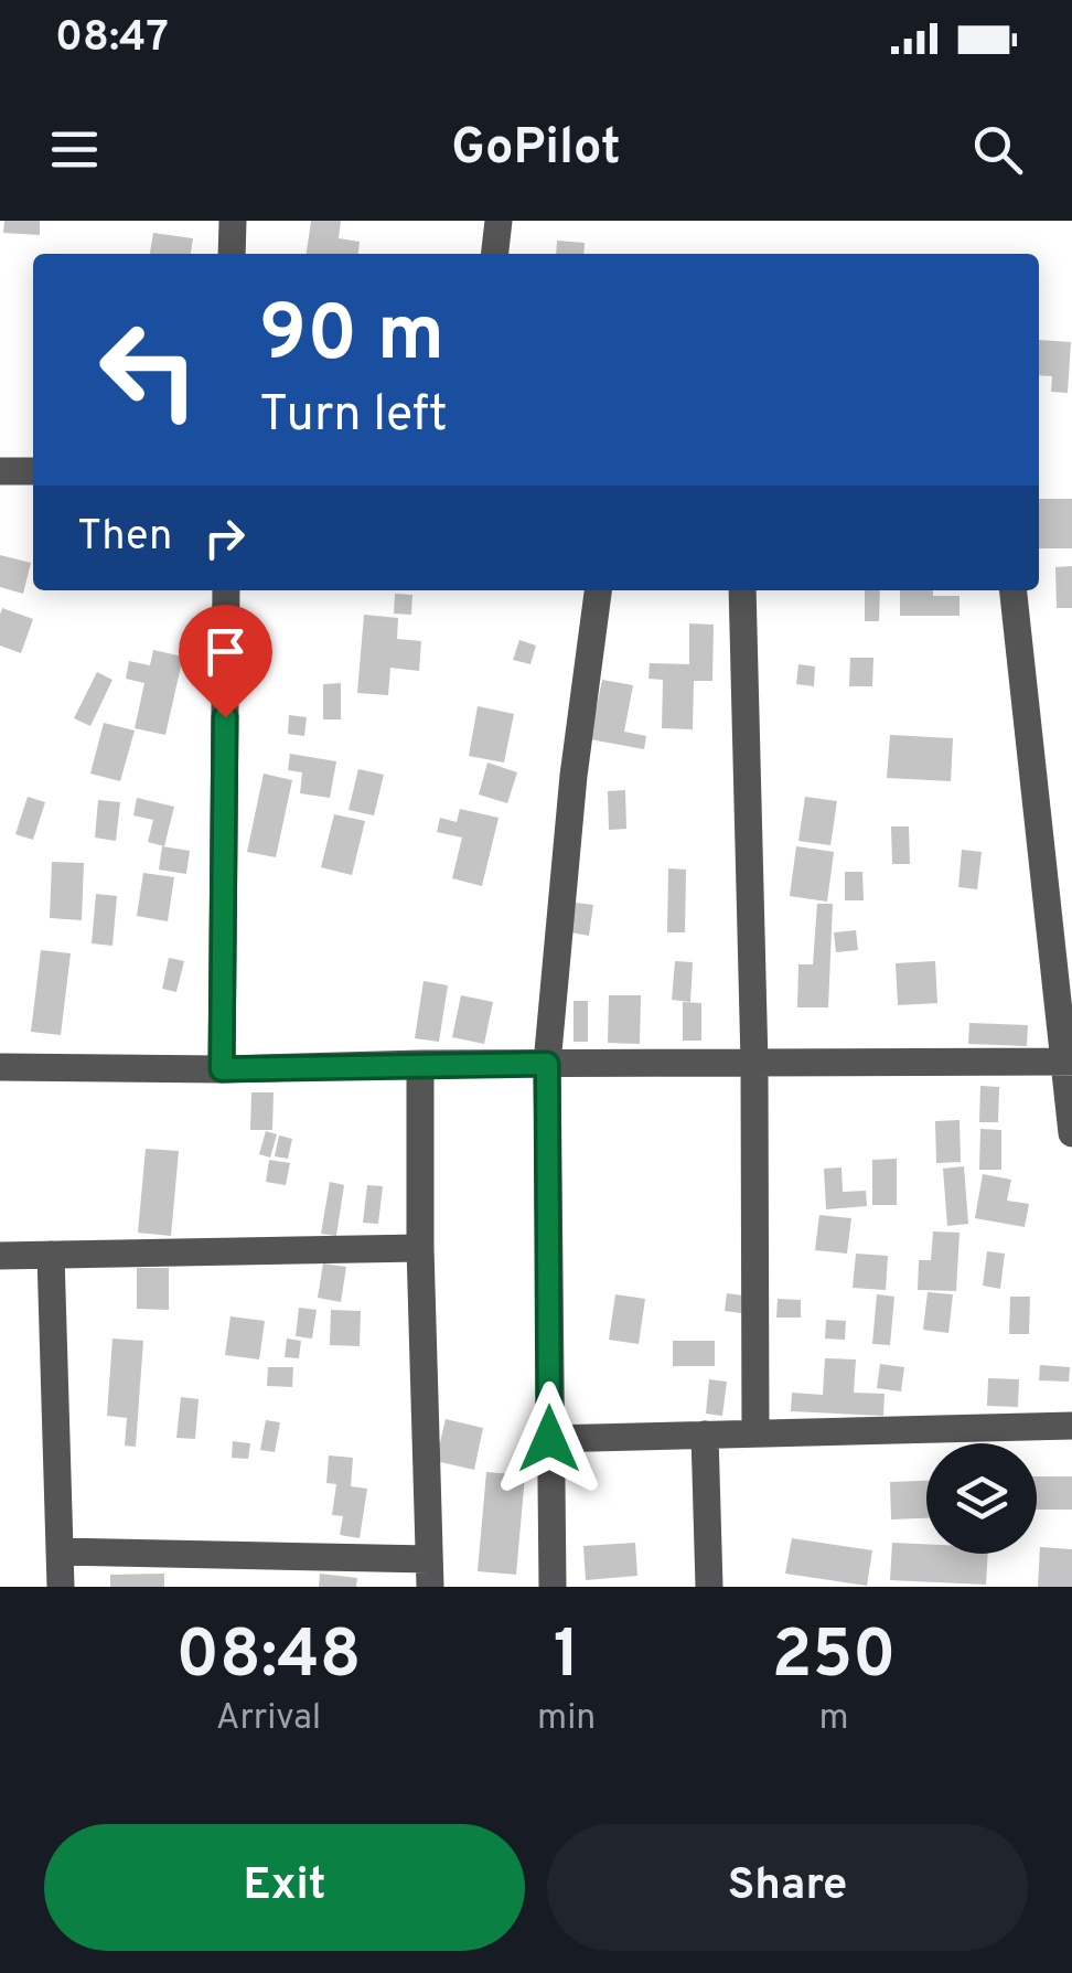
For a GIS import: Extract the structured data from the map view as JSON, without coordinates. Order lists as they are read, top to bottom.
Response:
{
  "page": {
    "status": "08:47",
    "header": "GoPilot",
    "turn": ["90 m", "Turn left"],
    "then": "Then",
    "eta": [
      "08:48",
      "Arrival",
      "1",
      "min",
      "250",
      "m"
    ],
    "buttons": ["Exit", "Share"]
  }
}
